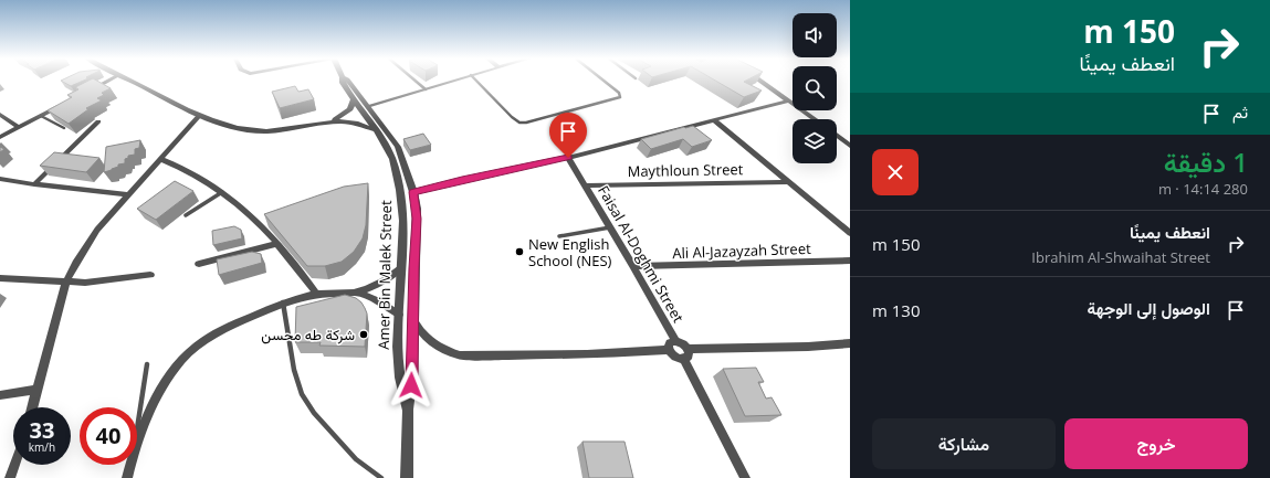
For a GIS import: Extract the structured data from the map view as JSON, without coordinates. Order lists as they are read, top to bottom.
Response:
{
  "streets": {
    "street": [
      "Maythloun Street",
      "Ali Al-Jazayzah Street",
      "Faisal Al-Doghmi Street",
      "Amer Bin Malek Street"
    ]
  },
  "crossings": [
    ["Maythloun Street", "Faisal Al-Doghmi Street"],
    ["Ali Al-Jazayzah Street", "Faisal Al-Doghmi Street"]
  ],
  "places": ["New English School (NES)", "شركة طه محسن"],
  "page": {
    "turn": ["150 m", "انعطف يمينًا"],
    "then": "ثم",
    "heading": ["1 دقيقة", "280 m · 14:14"],
    "list": [
      {
        "name": "انعطف يمينًا",
        "note": "Ibrahim Al-Shwaihat Street",
        "value": "150 m"
      },
      {
        "name": "الوصول إلى الوجهة",
        "value": "130 m"
      }
    ],
    "speed": "33 km/h",
    "limit": "40",
    "buttons": ["خروج", "مشاركة"]
  }
}
